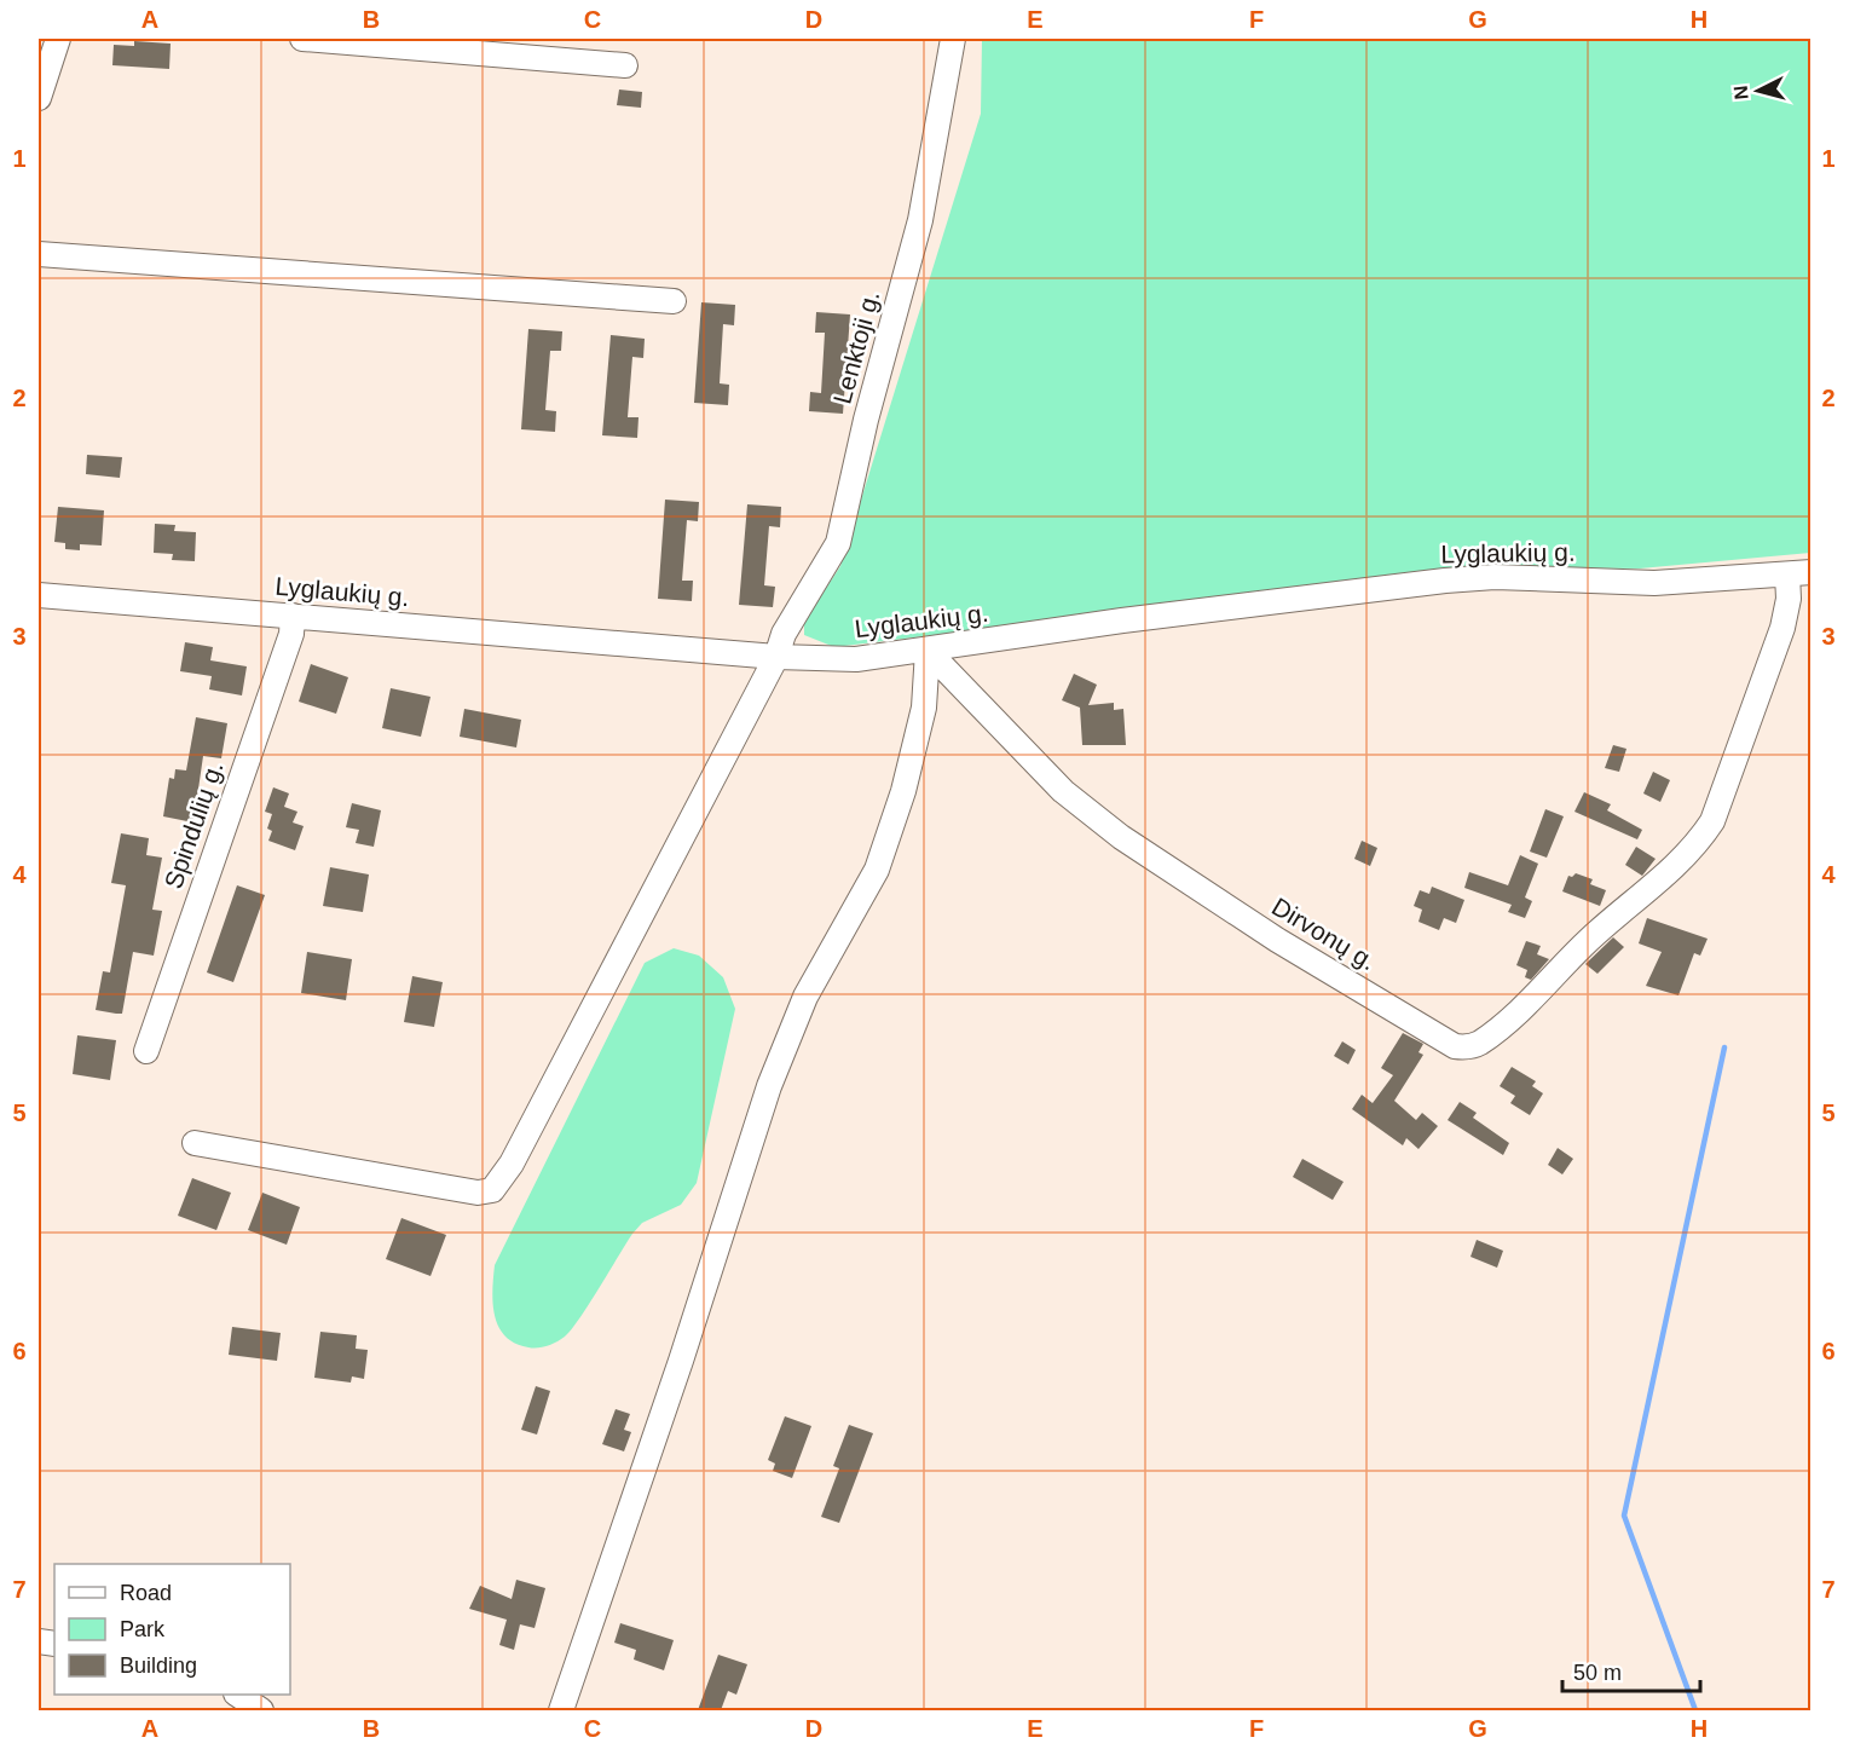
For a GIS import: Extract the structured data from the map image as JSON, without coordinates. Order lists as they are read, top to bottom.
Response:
{
  "streets": {
    "street": [
      "Lenktoji g.",
      "Lyglaukių g.",
      "Spindulių g.",
      "Dirvonų g."
    ]
  },
  "crossings": [
    ["Lenktoji g.", "Lyglaukių g."],
    ["Lyglaukių g.", "Spindulių g."],
    ["Lyglaukių g.", "Dirvonų g."]
  ],
  "legend": ["Road", "Park", "Building"],
  "scale_bar": "50 m",
  "north": "left",
  "grid": {
    "columns": [
      "A",
      "B",
      "C",
      "D",
      "E",
      "F",
      "G",
      "H"
    ],
    "rows": [
      "1",
      "2",
      "3",
      "4",
      "5",
      "6",
      "7"
    ]
  }
}
